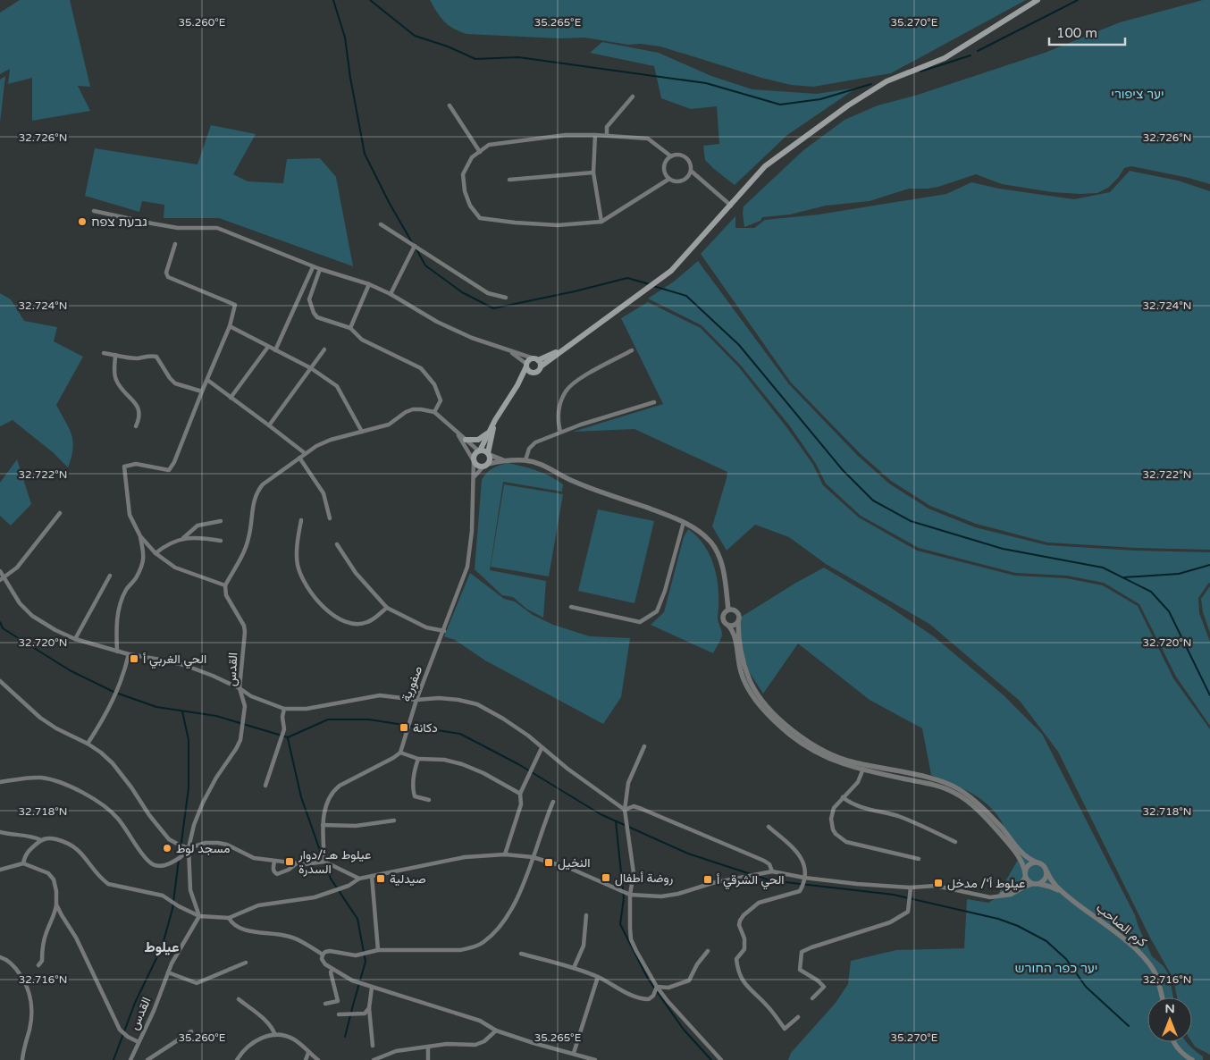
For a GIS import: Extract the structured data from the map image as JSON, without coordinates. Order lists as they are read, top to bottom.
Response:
{
  "streets": {
    "street": ["القدس", "صفورية", "كرم الصاحب"]
  },
  "districts": ["عيلوط"],
  "parks": ["יער ציפורי", "יער כפר החורש"],
  "places": {
    "other": ["גבעת צפח", "مسجد لوط"],
    "transit": [
      "الحي الغربي أ",
      "دكانة",
      "عيلوط هـ‘/دوار السدرة",
      "النخيل",
      "روضة أطفال",
      "صيدلية",
      "الحي الشرقي أ",
      "عيلوط أ‘/ مدخل"
    ]
  },
  "scale_bar": "100 m",
  "north": "top",
  "coordinates": [
    "35.260°E",
    "35.265°E",
    "35.270°E",
    "32.726°N",
    "32.724°N",
    "32.722°N",
    "32.720°N",
    "32.718°N",
    "32.716°N"
  ]
}
